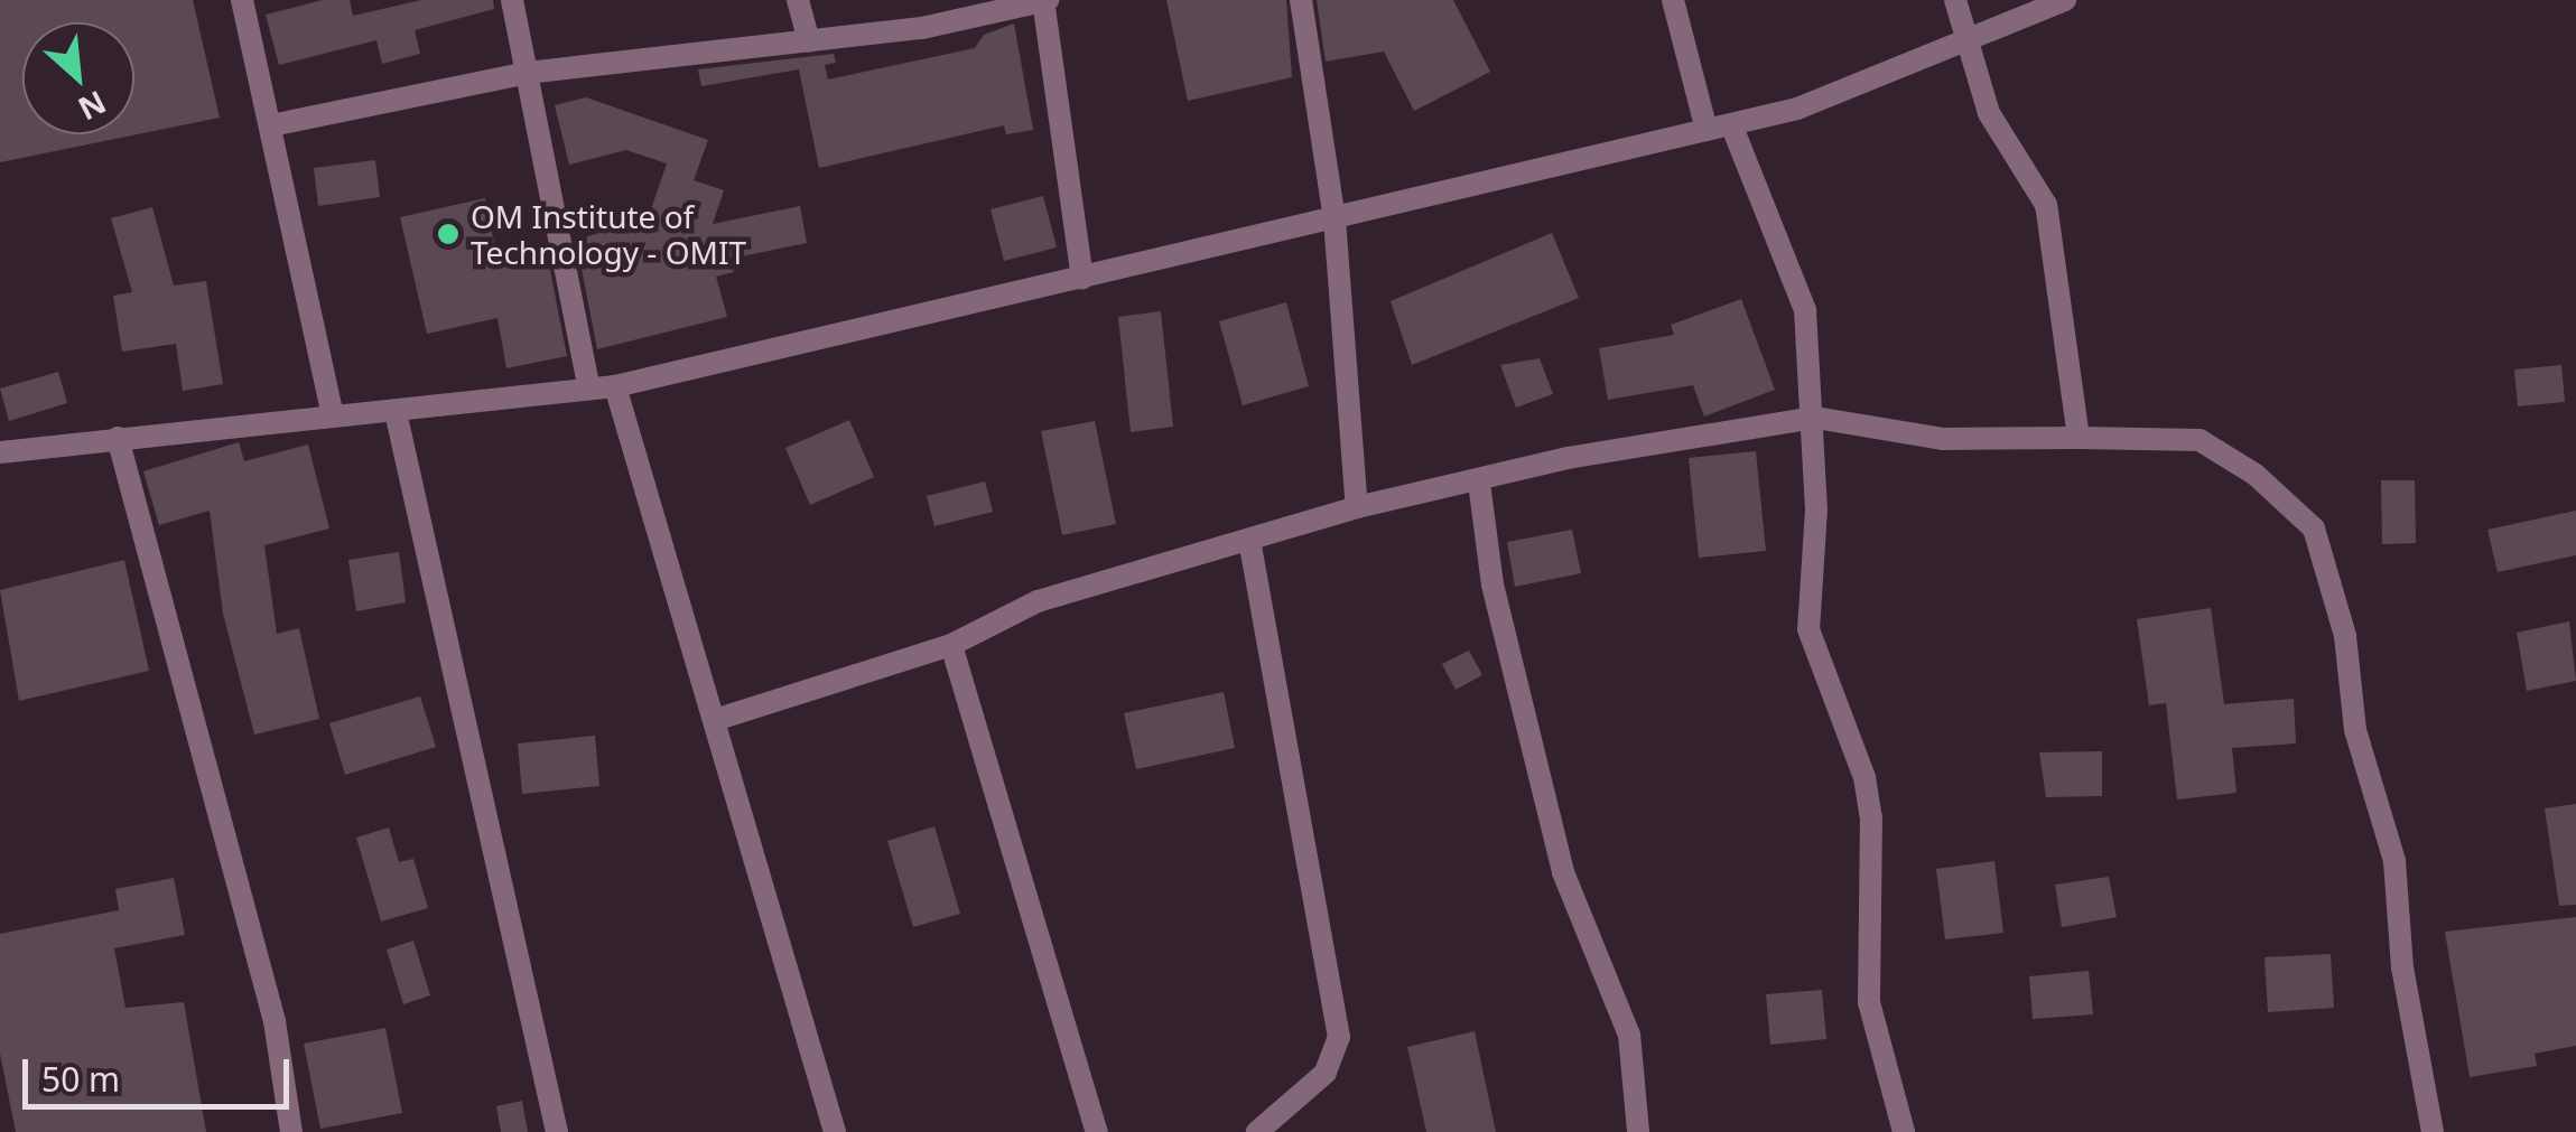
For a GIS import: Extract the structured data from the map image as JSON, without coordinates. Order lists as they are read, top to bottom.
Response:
{
  "places": ["OM Institute of Technology - OMIT"],
  "scale_bar": "50 m",
  "north": "bottom right"
}
